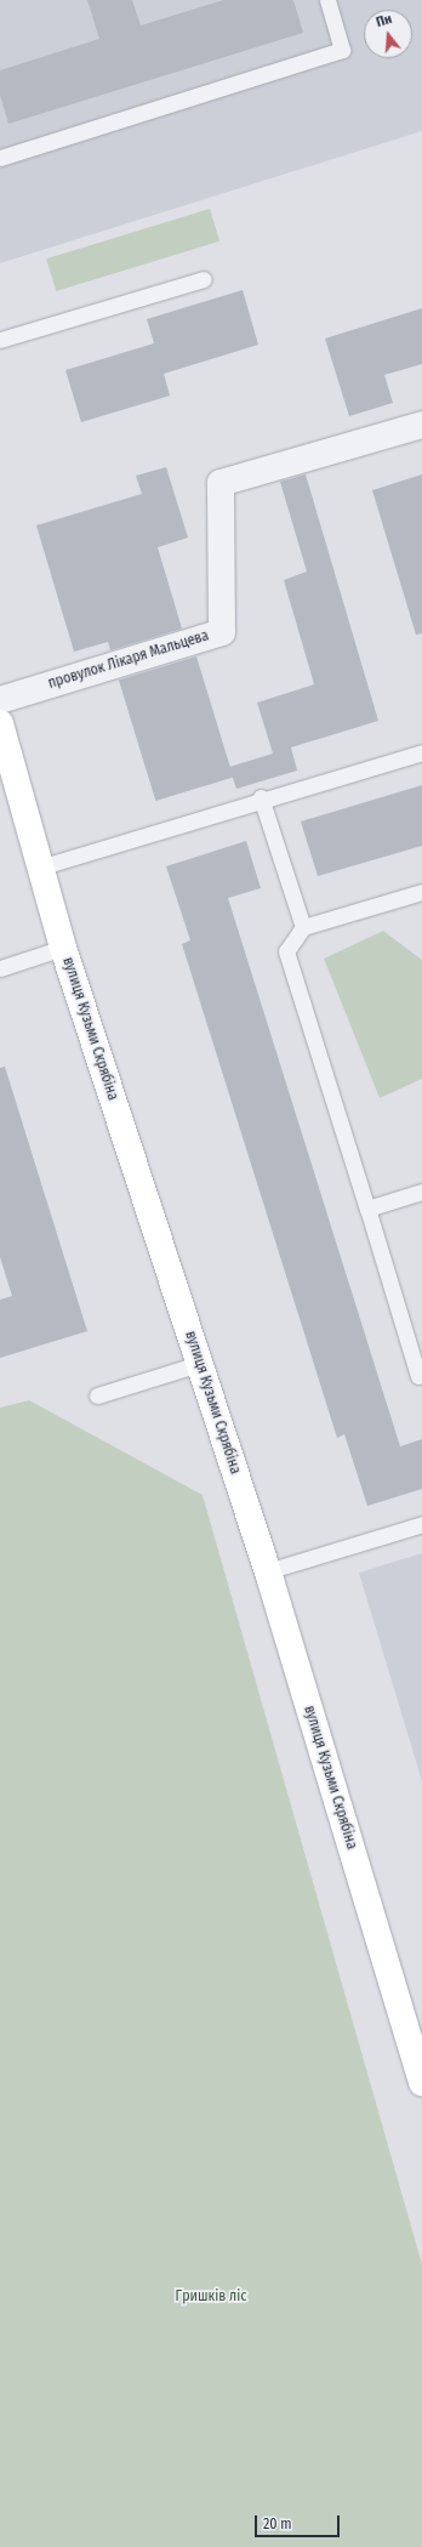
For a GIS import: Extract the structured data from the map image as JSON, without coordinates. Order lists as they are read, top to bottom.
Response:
{
  "streets": {
    "street": ["провулок Лікаря Мальцева", "вулиця Кузьми Скрябіна"]
  },
  "parks": ["Гришків ліс"],
  "scale_bar": "20 m",
  "north": "top"
}
